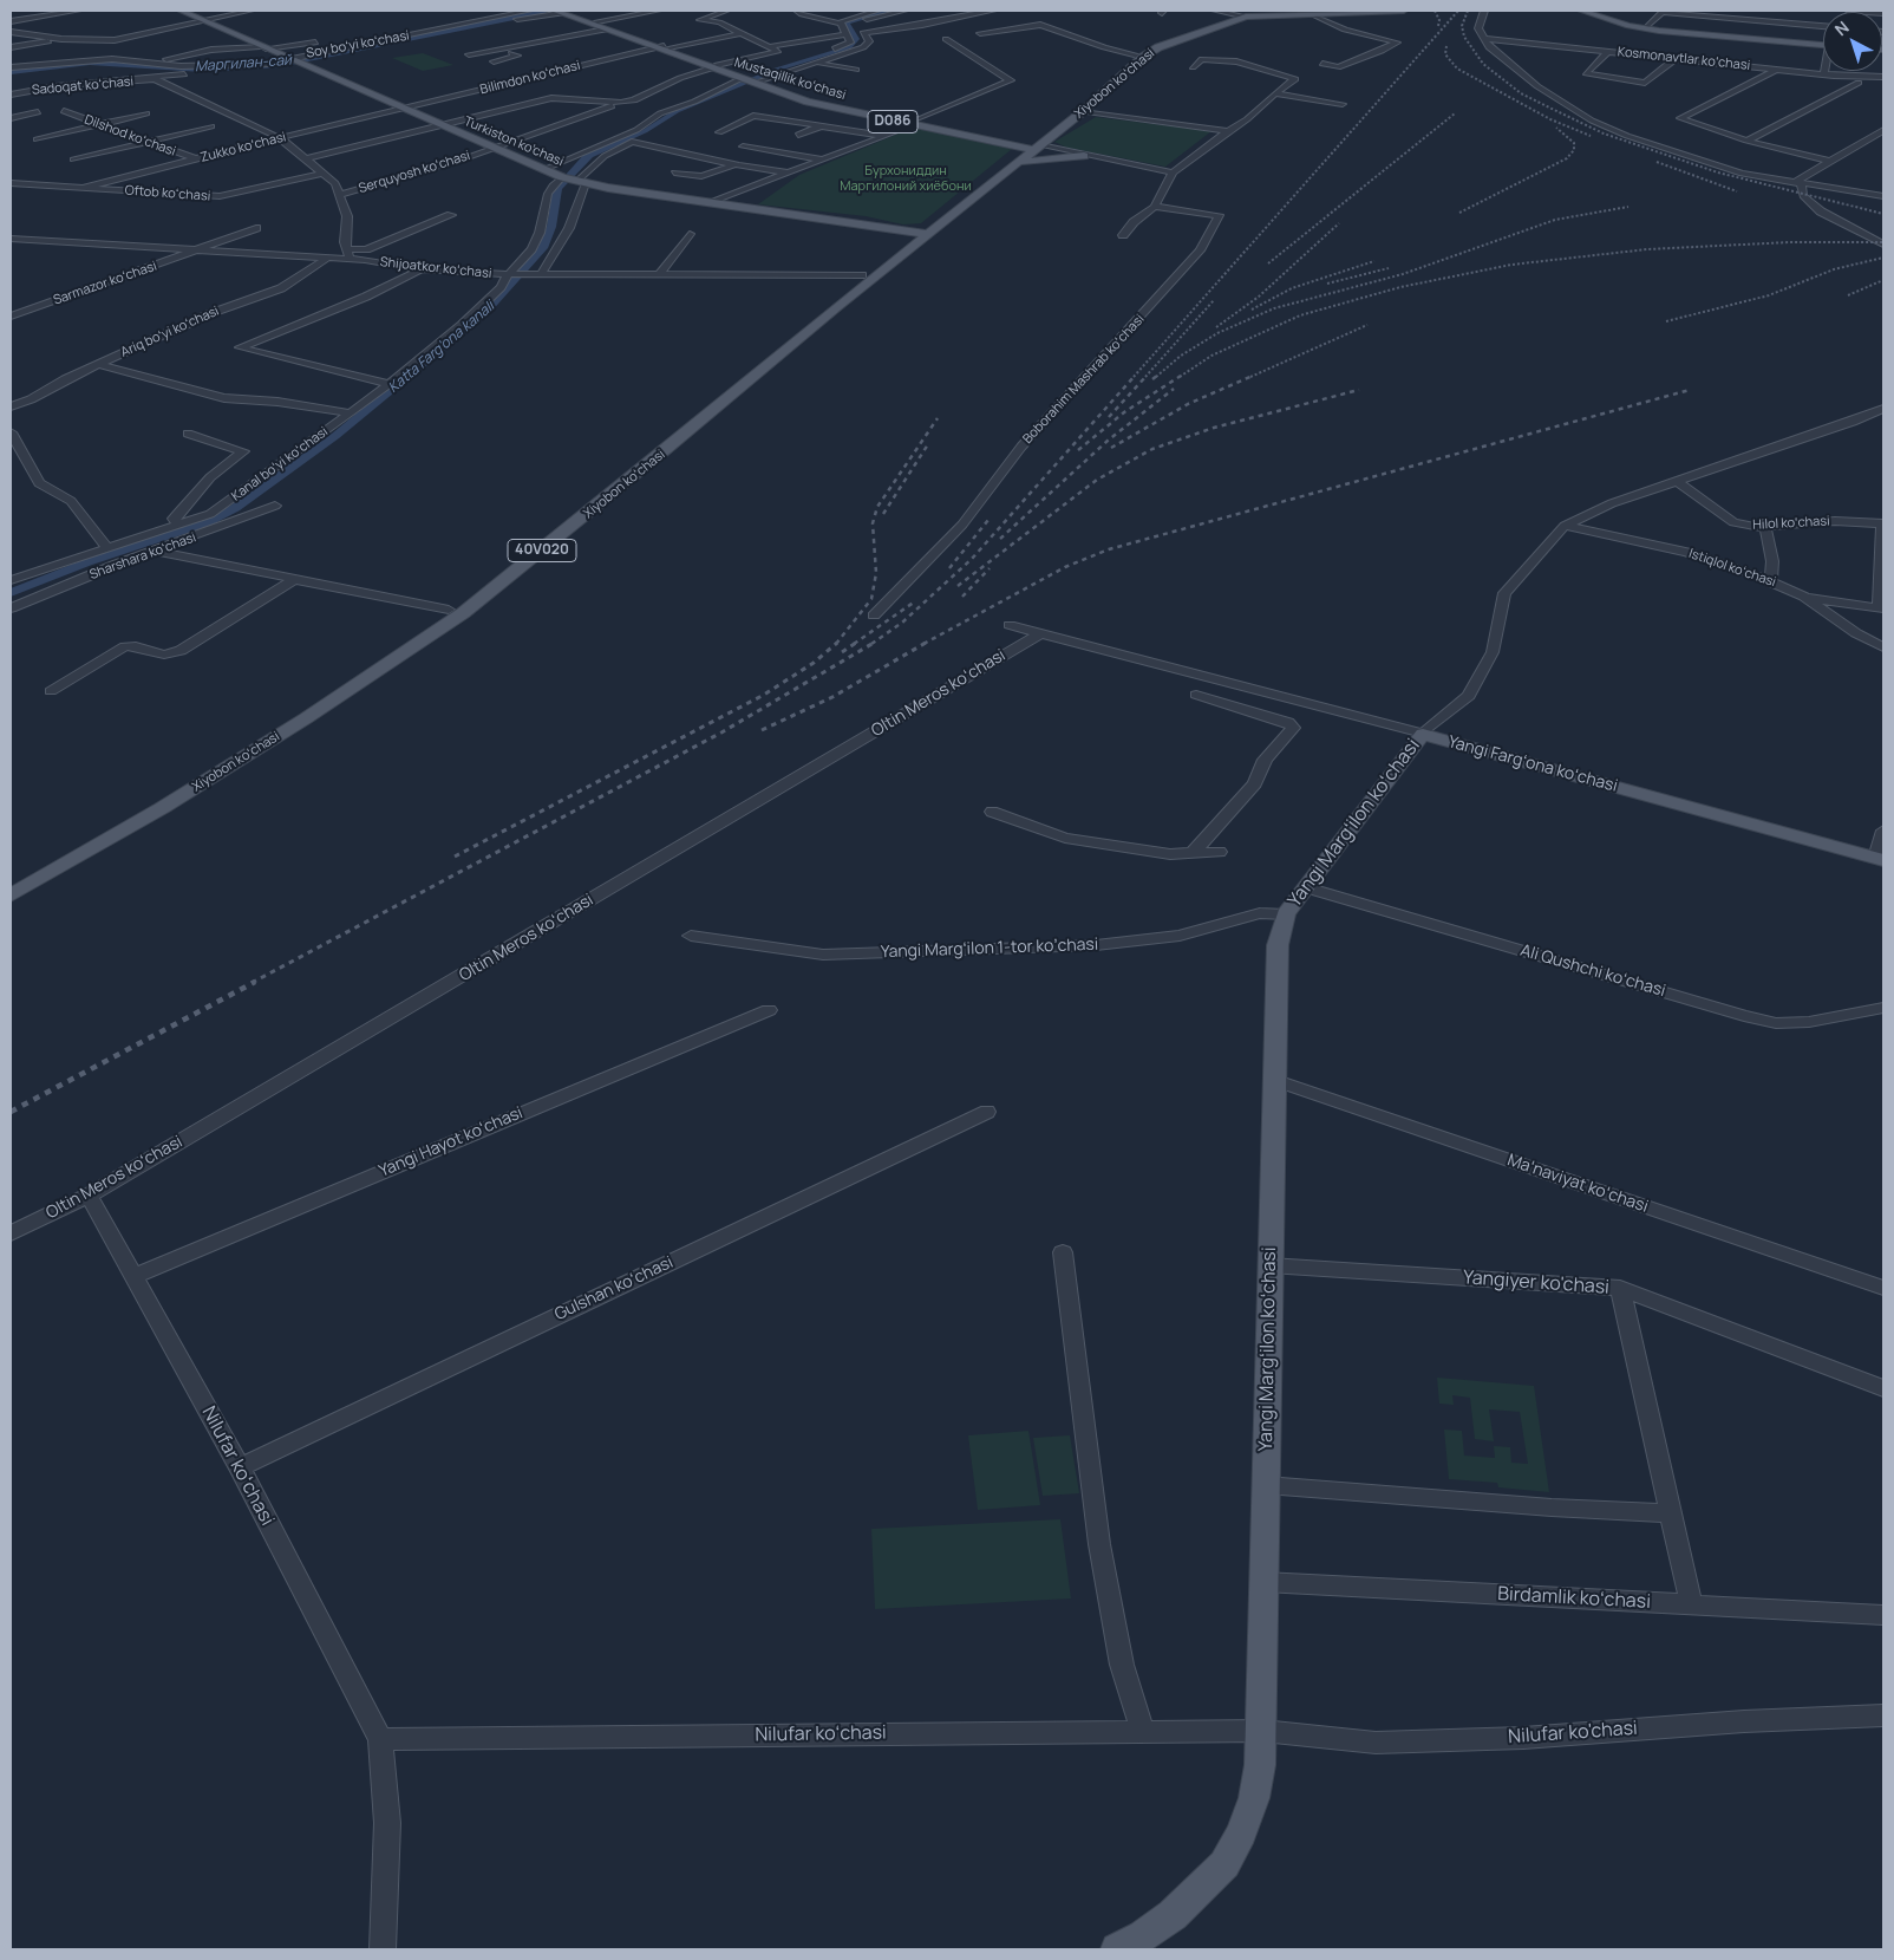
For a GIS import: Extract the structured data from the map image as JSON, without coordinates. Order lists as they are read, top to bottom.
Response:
{
  "streets": {
    "main road": [
      "Mustaqillik koʻchasi",
      "Xiyobon koʻchasi",
      "D086",
      "Turkiston ko’chasi",
      "40V020",
      "Yangi Fargʻona koʻchasi",
      "Yangi Margʻilon koʻchasi"
    ],
    "street": [
      "Soy boʻyi koʻchasi",
      "Kosmonavtlar koʻchasi",
      "Bilimdon koʻchasi",
      "Sadoqat koʻchasi",
      "Dilshod koʻchasi",
      "Zukko koʻchasi",
      "Serquyosh koʻchasi",
      "Oftob koʻchasi",
      "Shijoatkor koʻchasi",
      "Sarmazor koʻchasi",
      "Ariq boʻyi koʻchasi",
      "Boborahim Mashrab koʻchasi",
      "Kanal boʻyi koʻchasi",
      "Hilol koʻchasi",
      "Sharshara koʻchasi",
      "Istiqlol koʻchasi",
      "Oltin Meros koʻchasi",
      "Yangi Margʻilon 1-tor koʼchasi",
      "Ali Qushchi koʻchasi",
      "Yangi Hayot koʻchasi",
      "Maʻnaviyat koʻchasi",
      "Yangiyer ko'chasi",
      "Gulshan koʻchasi",
      "Nilufar koʻchasi",
      "Birdamlik koʻchasi",
      "Nilufar ko'chasi"
    ]
  },
  "crossings": [
    ["Soy boʻyi koʻchasi", "Sadoqat koʻchasi"],
    ["Soy boʻyi koʻchasi", "Turkiston ko’chasi"],
    ["Bilimdon koʻchasi", "Mustaqillik koʻchasi"],
    ["Bilimdon koʻchasi", "Turkiston ko’chasi"],
    ["Bilimdon koʻchasi", "Zukko koʻchasi"],
    ["Mustaqillik koʻchasi", "Xiyobon koʻchasi"],
    ["Mustaqillik koʻchasi", "Serquyosh koʻchasi"],
    ["Xiyobon koʻchasi", "Turkiston ko’chasi"],
    ["Xiyobon koʻchasi", "Shijoatkor koʻchasi"],
    ["Sadoqat koʻchasi", "Turkiston ko’chasi"],
    ["Dilshod koʻchasi", "Zukko koʻchasi"],
    ["Turkiston ko’chasi", "Zukko koʻchasi"],
    ["Turkiston ko’chasi", "Serquyosh koʻchasi"],
    ["Turkiston ko’chasi", "Kanal boʻyi koʻchasi"],
    ["Zukko koʻchasi", "Oftob koʻchasi"],
    ["Shijoatkor koʻchasi", "Sarmazor koʻchasi"],
    ["Shijoatkor koʻchasi", "Ariq boʻyi koʻchasi"],
    ["Shijoatkor koʻchasi", "Kanal boʻyi koʻchasi"],
    ["Oltin Meros koʻchasi", "Yangi Fargʻona koʻchasi"],
    ["Oltin Meros koʻchasi", "Nilufar koʻchasi"],
    ["Yangi Fargʻona koʻchasi", "Yangi Margʻilon koʻchasi"],
    ["Yangi Margʻilon koʻchasi", "Yangi Margʻilon 1-tor koʼchasi"],
    ["Yangi Margʻilon koʻchasi", "Ali Qushchi koʻchasi"],
    ["Yangi Margʻilon koʻchasi", "Maʻnaviyat koʻchasi"],
    ["Yangi Margʻilon koʻchasi", "Yangiyer ko'chasi"],
    ["Yangi Margʻilon koʻchasi", "Nilufar koʻchasi"],
    ["Yangi Margʻilon koʻchasi", "Birdamlik koʻchasi"],
    ["Yangi Margʻilon koʻchasi", "Nilufar ko'chasi"],
    ["Yangi Hayot koʻchasi", "Nilufar koʻchasi"],
    ["Yangiyer ko'chasi", "Birdamlik koʻchasi"],
    ["Gulshan koʻchasi", "Nilufar koʻchasi"],
    ["Nilufar koʻchasi", "Nilufar ko'chasi"]
  ],
  "water": ["Маргилан-сай", "Katta Farg'ona kanali"],
  "parks": ["Бурхониддин Маргилоний хиёбони"],
  "north": "top left"
}
